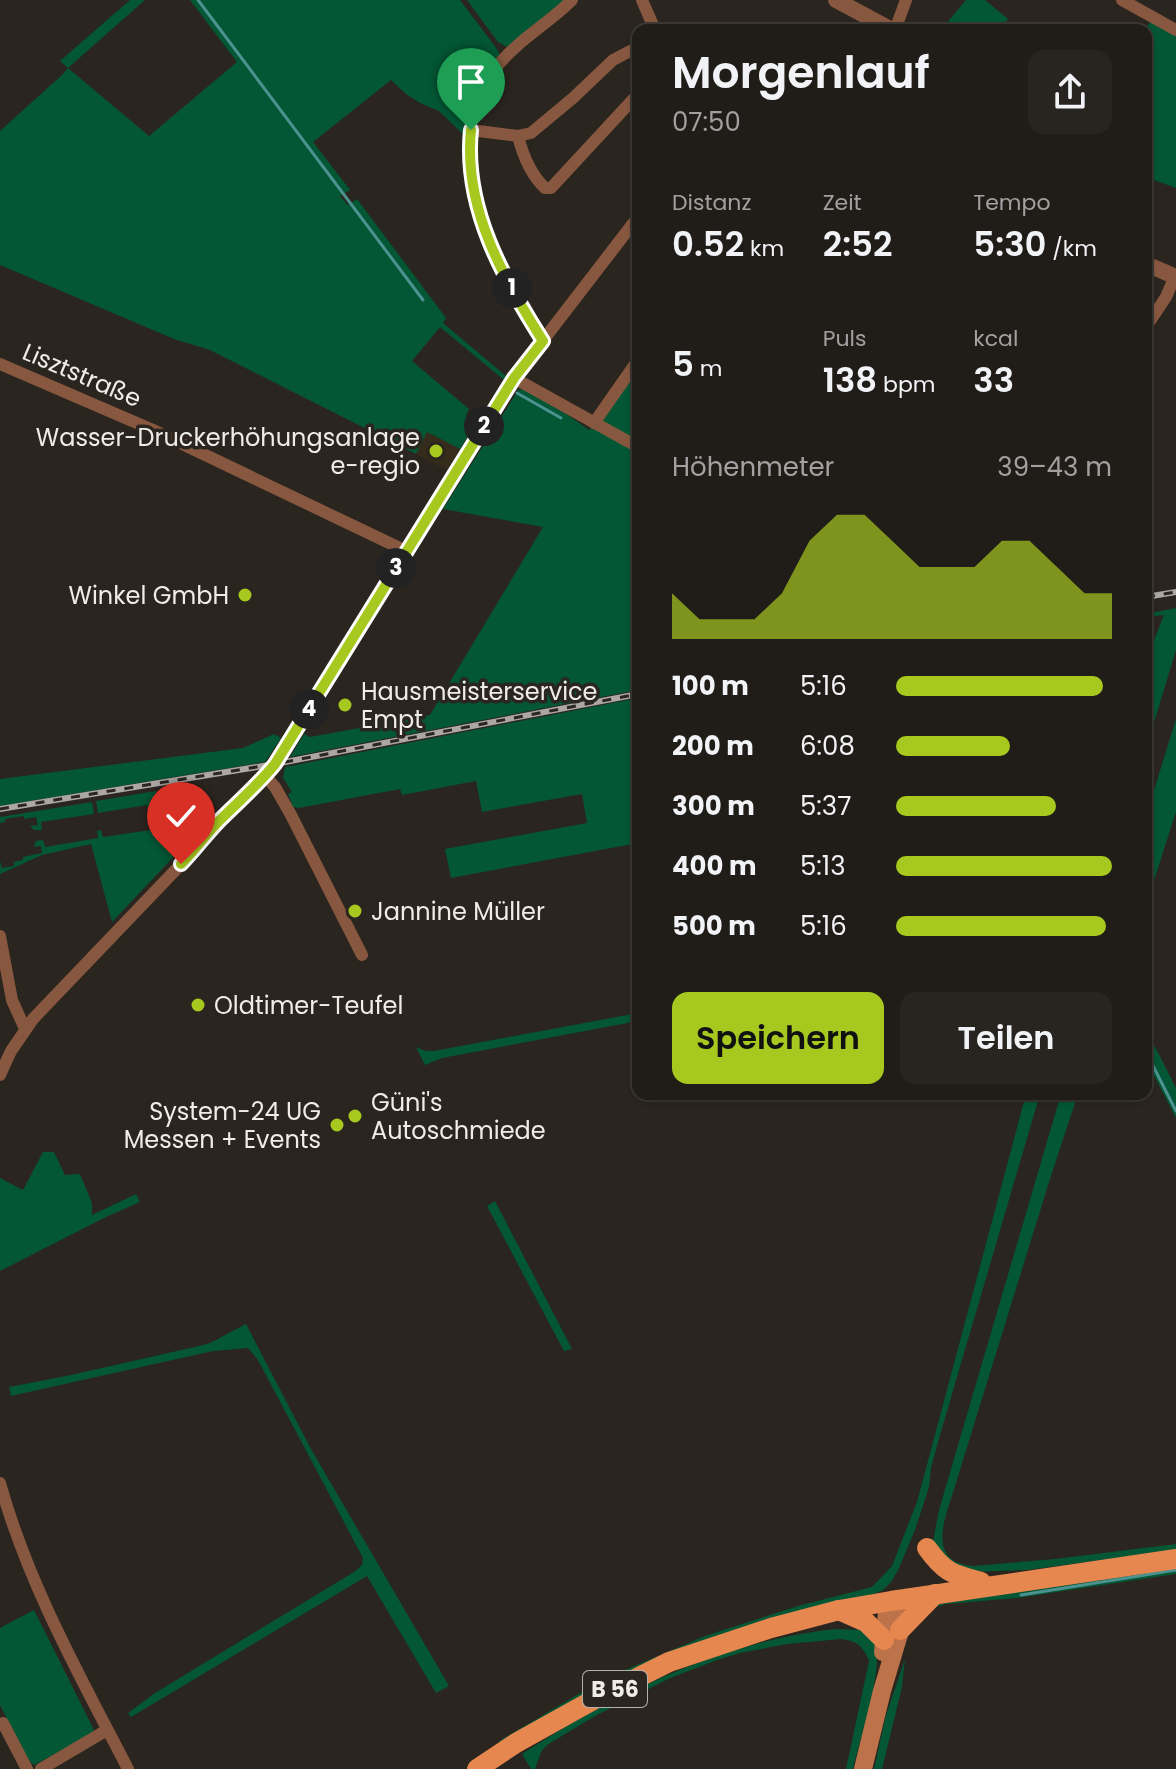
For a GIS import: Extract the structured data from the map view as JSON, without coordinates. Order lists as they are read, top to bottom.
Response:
{
  "streets": {
    "main road": ["B 56"],
    "street": ["Lisztstraße"]
  },
  "places": [
    "Wasser-Druckerhöhungsanlage e-regio",
    "Winkel GmbH",
    "Hausmeisterservice Empt",
    "Jannine Müller",
    "Oldtimer-Teufel",
    "Güni's Autoschmiede",
    "System-24 UG Messen + Events"
  ],
  "page": {
    "heading": ["Morgenlauf", "07:50"],
    "stats": [
      ["Distanz", "0.52 km"],
      ["Zeit", "2:52"],
      ["Tempo", "5:30 /km"],
      ["5 m"],
      ["Puls", "138 bpm"],
      ["kcal", "33"]
    ],
    "pins": [
      "1",
      "2",
      "3",
      "4"
    ],
    "chart": ["Höhenmeter", "39–43 m"],
    "list": [
      {
        "name": "100 m",
        "note": "5:16"
      },
      {
        "name": "200 m",
        "note": "6:08"
      },
      {
        "name": "300 m",
        "note": "5:37"
      },
      {
        "name": "400 m",
        "note": "5:13"
      },
      {
        "name": "500 m",
        "note": "5:16"
      }
    ],
    "buttons": ["Speichern", "Teilen"]
  }
}
